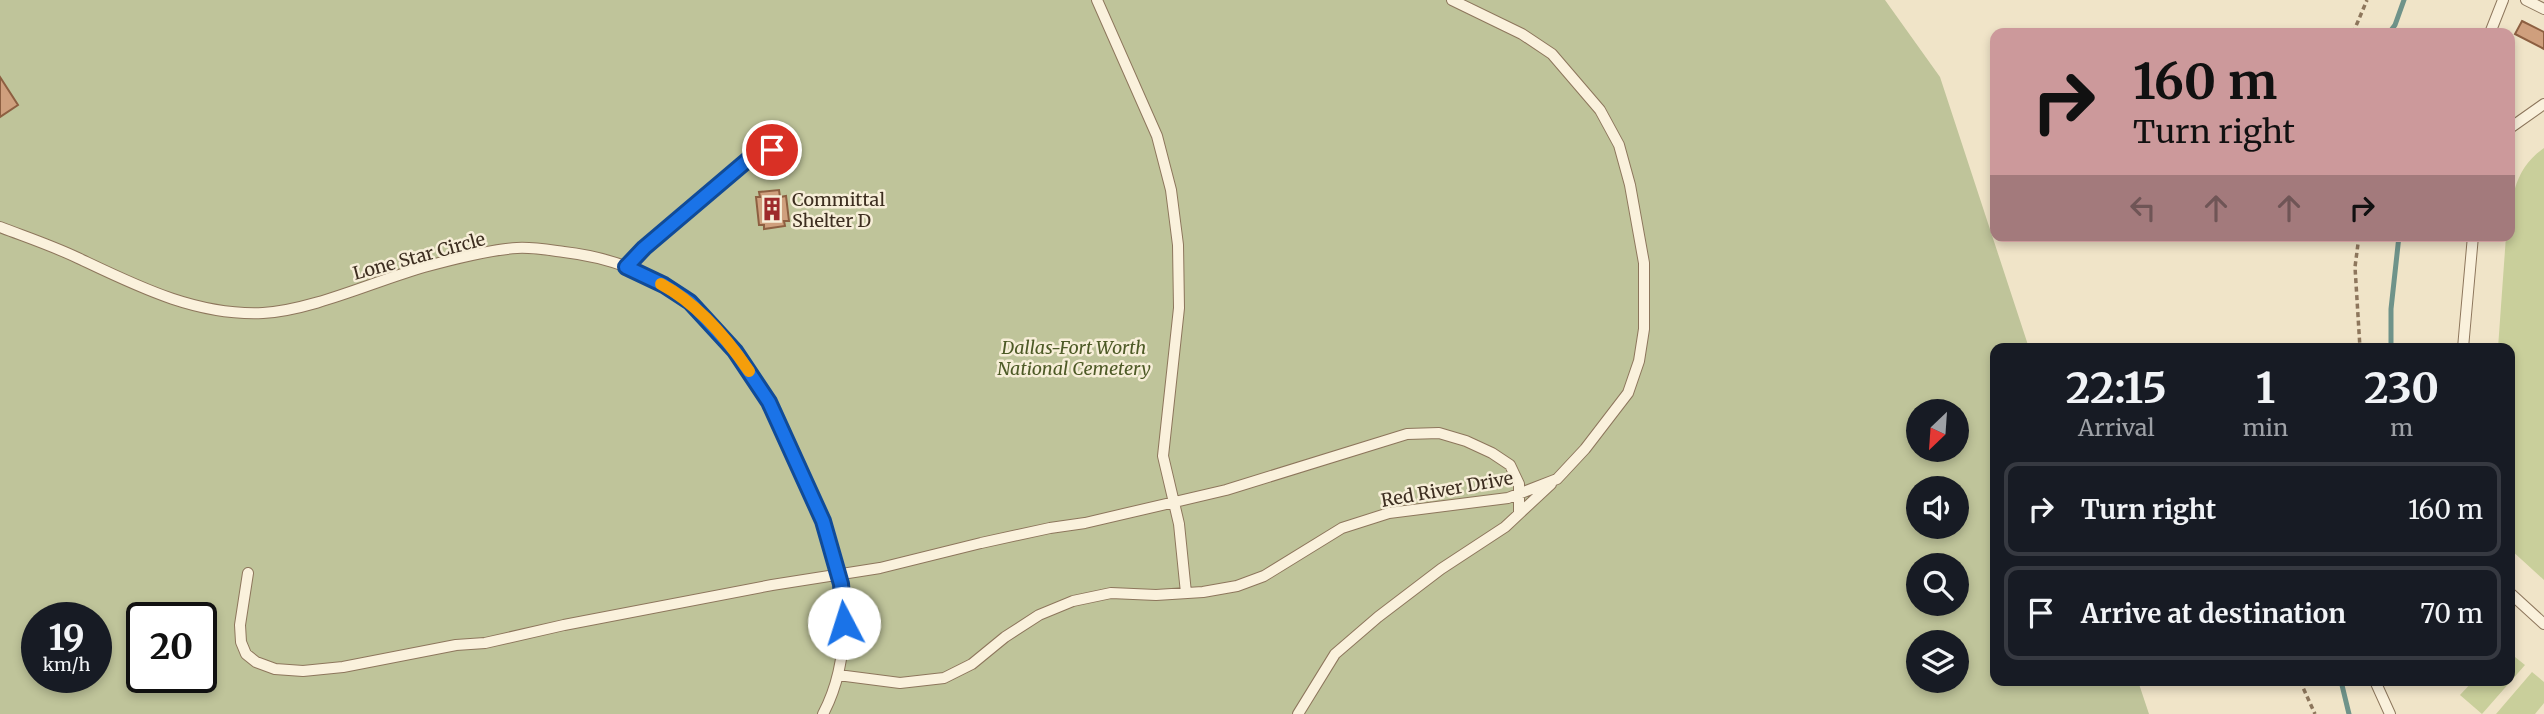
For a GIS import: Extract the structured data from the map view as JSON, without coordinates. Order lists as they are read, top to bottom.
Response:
{
  "streets": {
    "lane": ["Lone Star Circle", "Red River Drive"]
  },
  "crossings": [
    ["Lone Star Circle", "Red River Drive"]
  ],
  "parks": ["Dallas-Fort Worth National Cemetery"],
  "places": {
    "building": ["Committal Shelter D"]
  },
  "north": "bottom left",
  "page": {
    "turn": ["160 m", "Turn right"],
    "eta": [
      "22:15",
      "Arrival",
      "1",
      "min",
      "230",
      "m"
    ],
    "list": [
      {
        "name": "Turn right",
        "value": "160 m"
      },
      {
        "name": "Arrive at destination",
        "value": "70 m"
      }
    ],
    "speed": "19 km/h",
    "limit": "20"
  }
}
